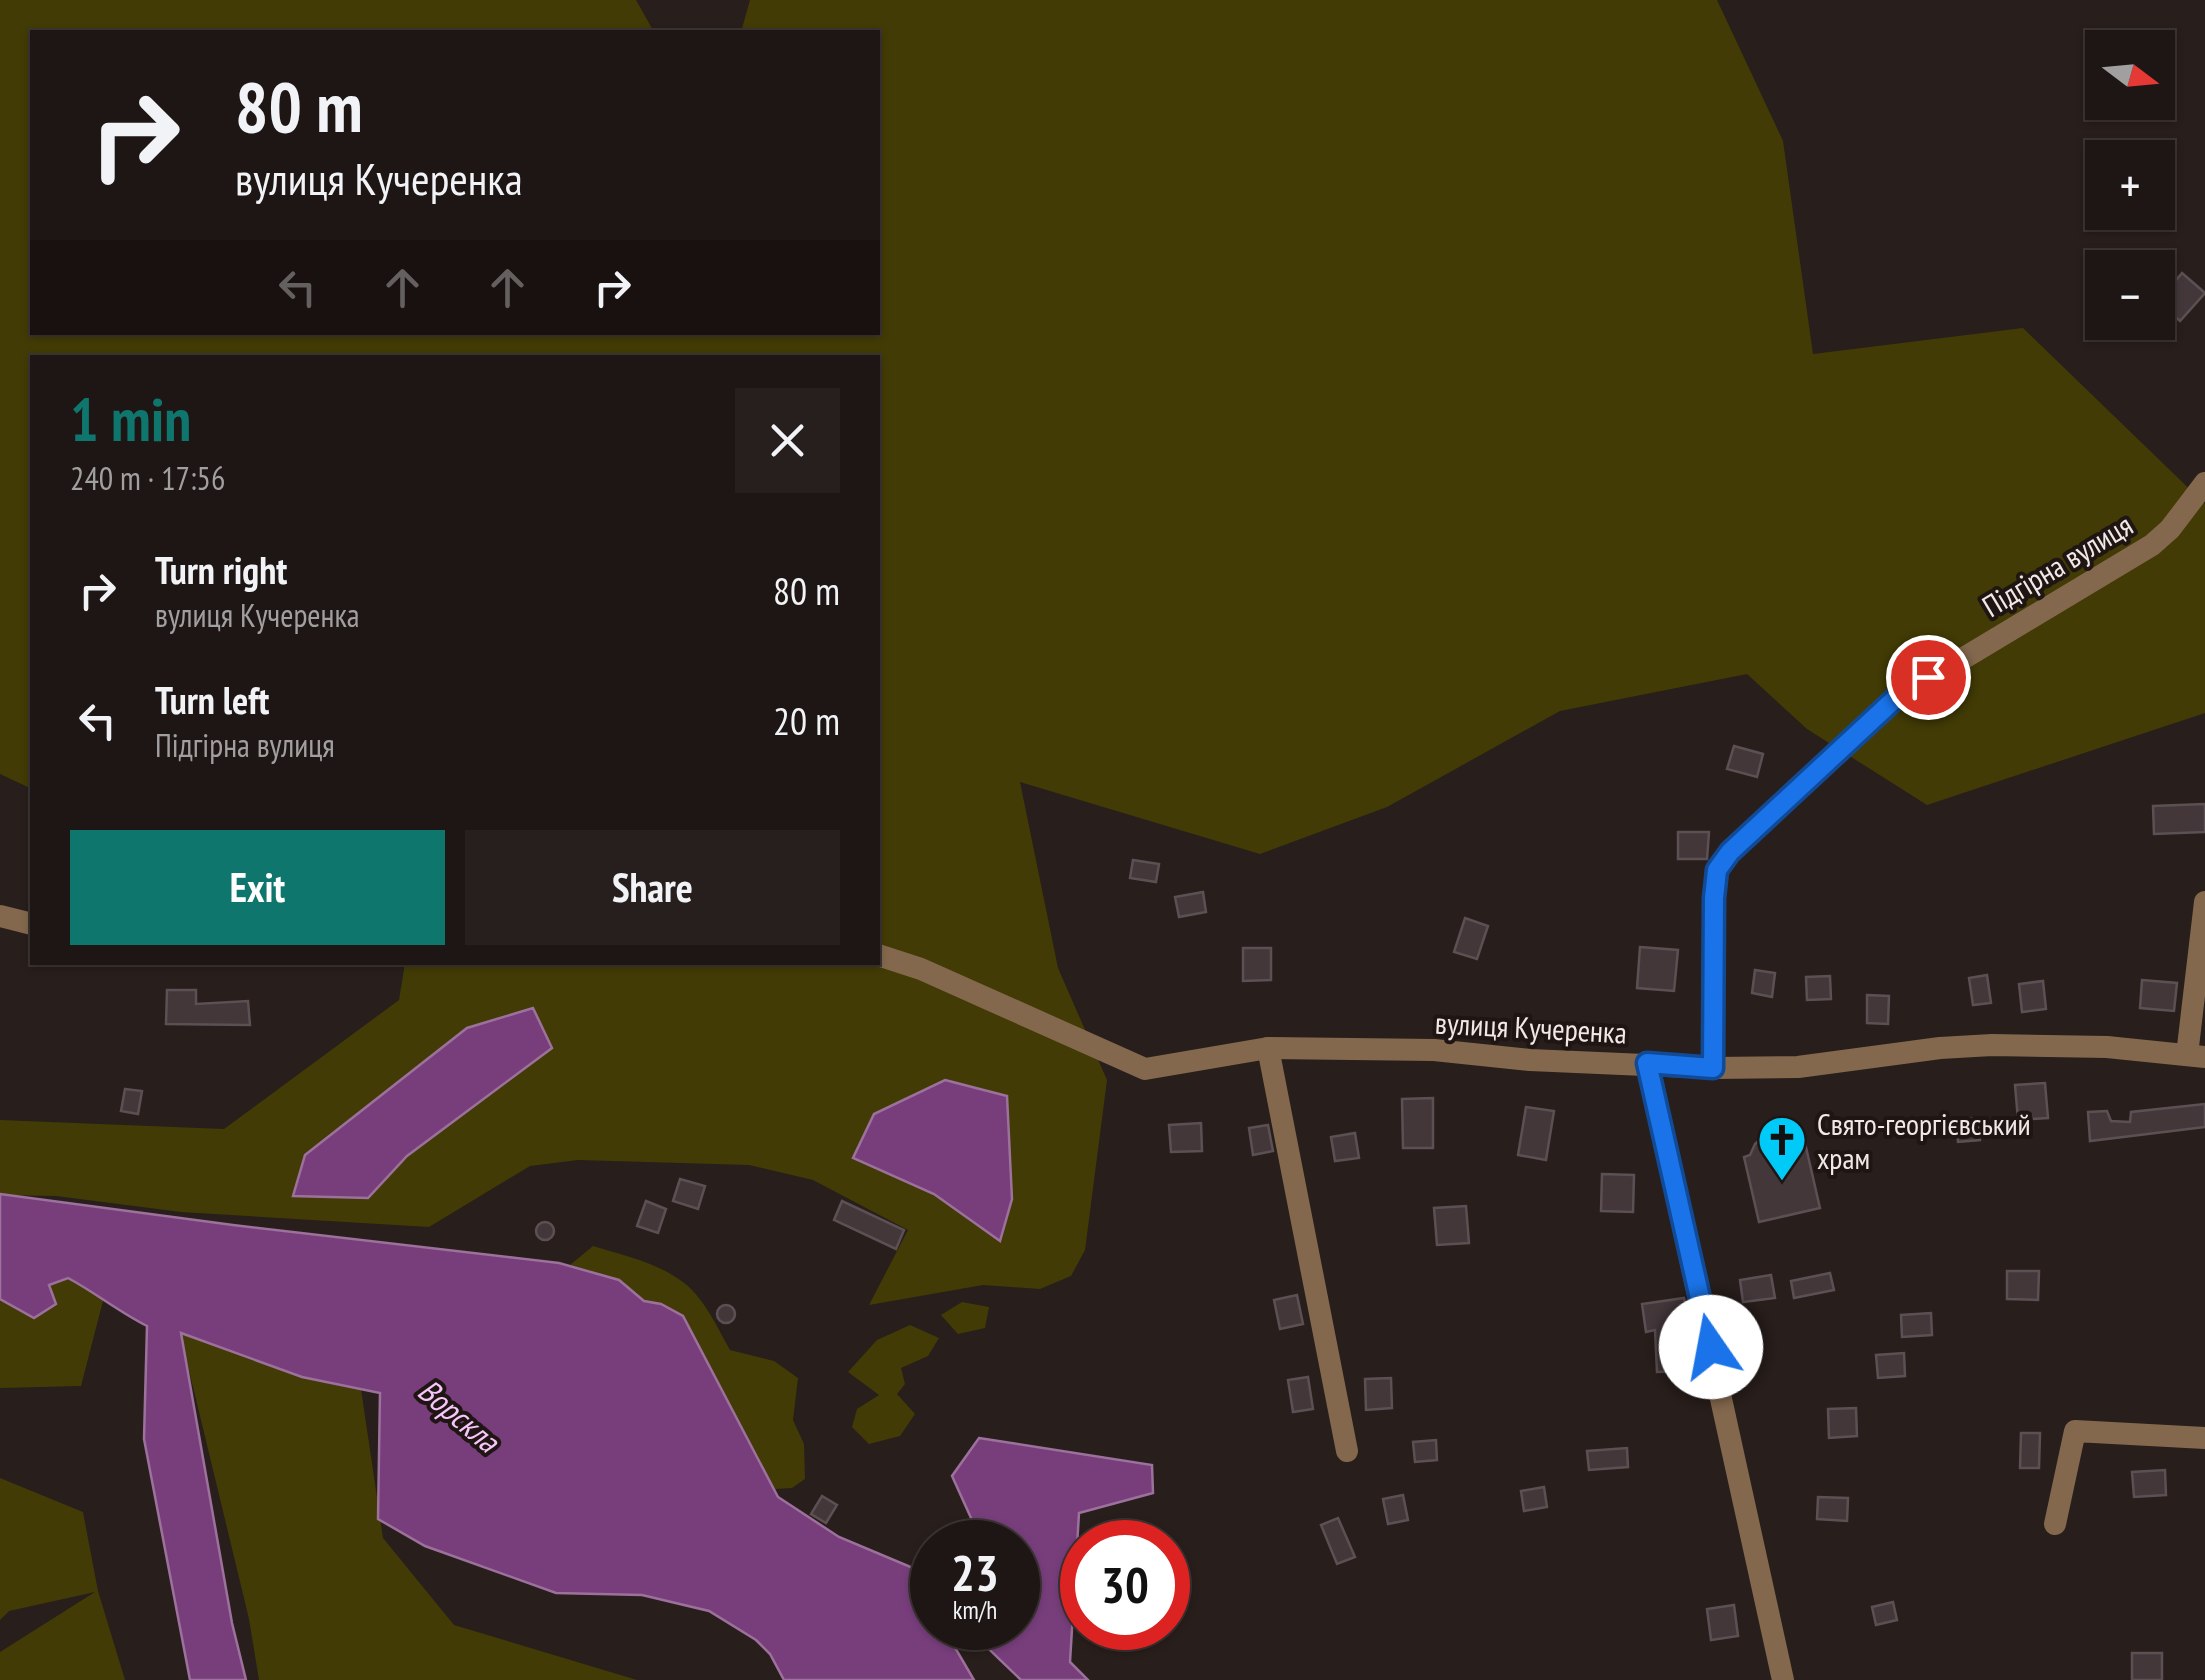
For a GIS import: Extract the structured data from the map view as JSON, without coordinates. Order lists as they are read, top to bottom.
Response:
{
  "streets": {
    "street": ["Підгірна вулиця", "вулиця Кучеренка"]
  },
  "crossings": [
    ["Підгірна вулиця", "вулиця Кучеренка"]
  ],
  "water": ["Ворскла"],
  "places": {
    "church": ["Свято-георгієвський храм"]
  },
  "north": "right",
  "page": {
    "map_buttons": ["+", "−"],
    "turn": ["80 m", "вулиця Кучеренка"],
    "heading": ["1 min", "240 m · 17:56"],
    "list": [
      {
        "name": "Turn right",
        "note": "вулиця Кучеренка",
        "value": "80 m"
      },
      {
        "name": "Turn left",
        "note": "Підгірна вулиця",
        "value": "20 m"
      }
    ],
    "buttons": ["Exit", "Share"],
    "speed": "23 km/h",
    "limit": "30"
  }
}
